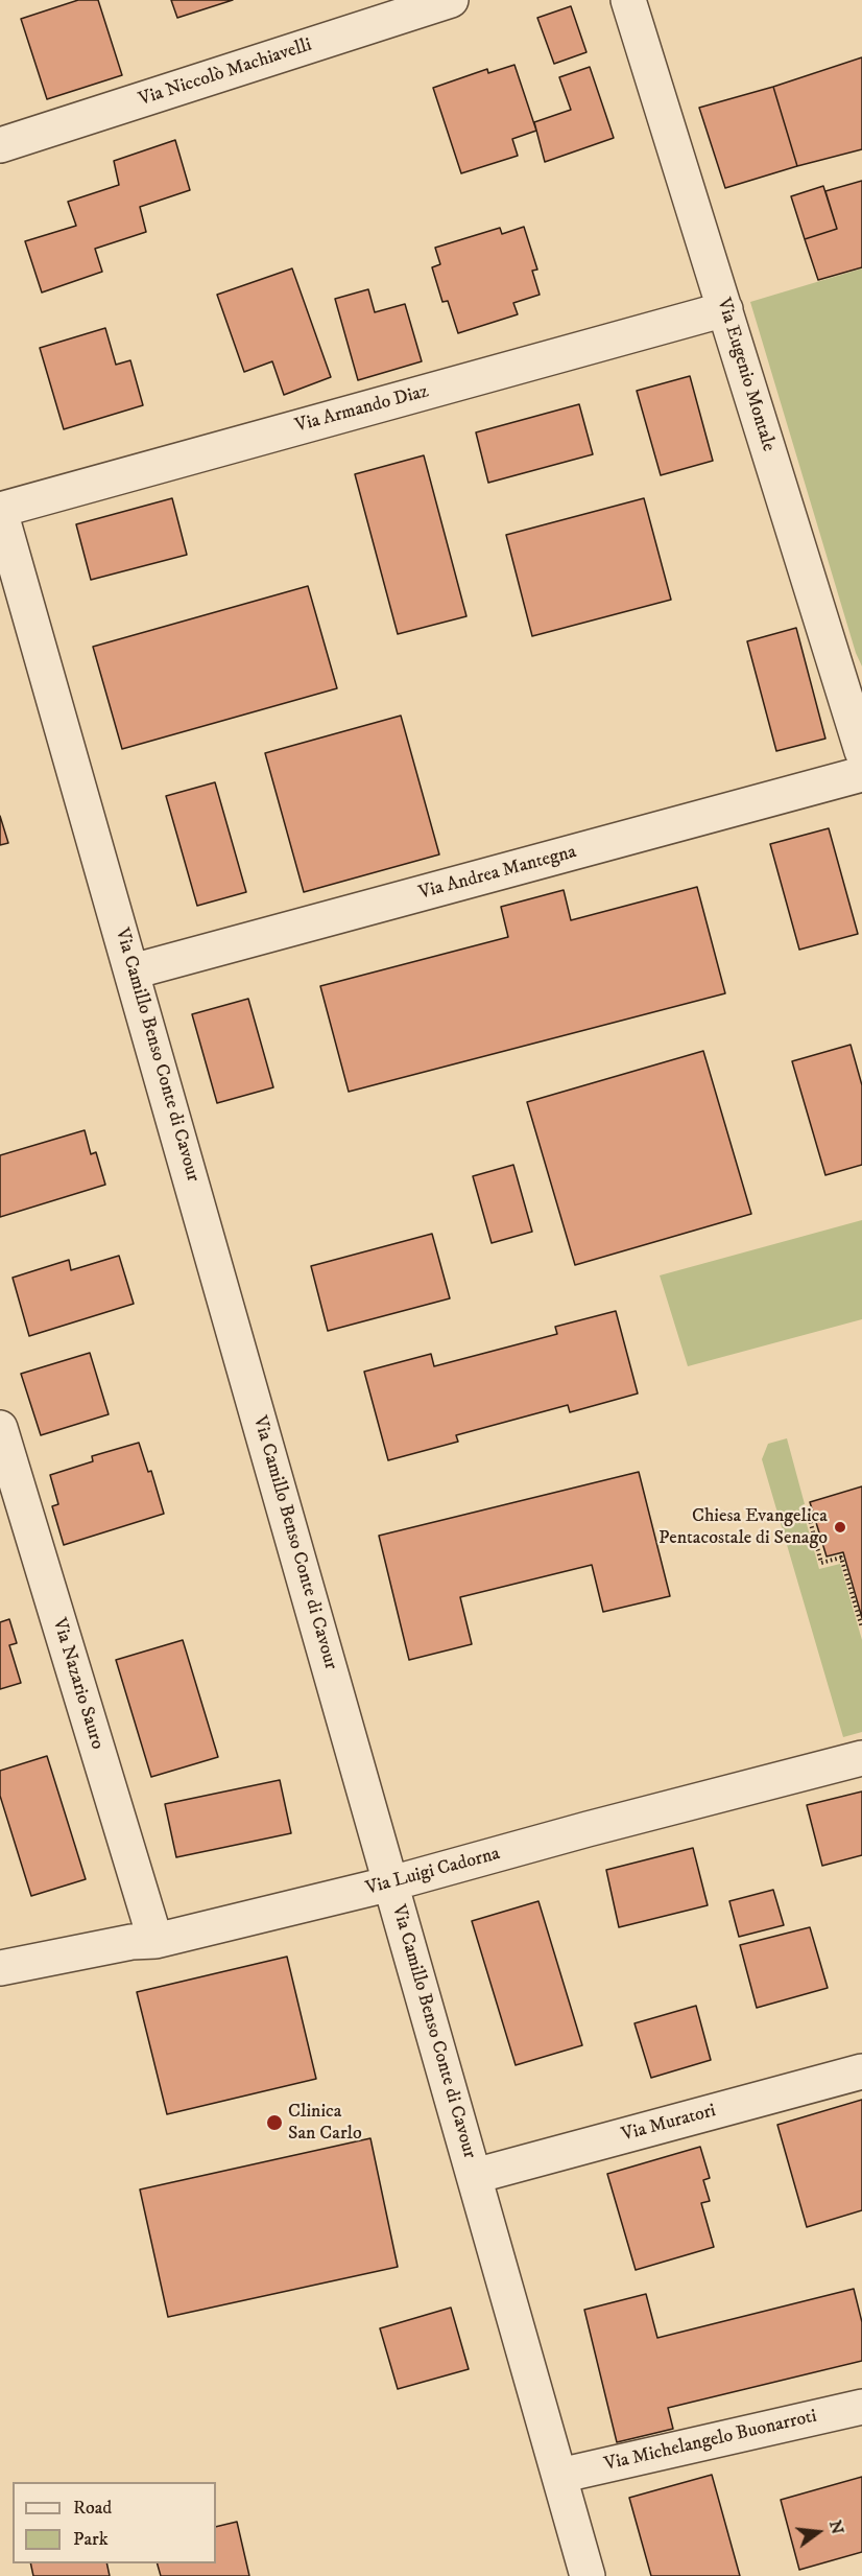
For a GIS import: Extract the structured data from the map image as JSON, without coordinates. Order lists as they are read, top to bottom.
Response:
{
  "streets": {
    "street": [
      "Via Niccolò Machiavelli",
      "Via Eugenio Montale",
      "Via Armando Diaz",
      "Via Andrea Mantegna",
      "Via Camillo Benso Conte di Cavour",
      "Via Nazario Sauro",
      "Via Luigi Cadorna",
      "Via Muratori",
      "Via Michelangelo Buonarroti"
    ]
  },
  "crossings": [
    ["Via Eugenio Montale", "Via Armando Diaz"],
    ["Via Armando Diaz", "Via Camillo Benso Conte di Cavour"],
    ["Via Andrea Mantegna", "Via Camillo Benso Conte di Cavour"],
    ["Via Camillo Benso Conte di Cavour", "Via Luigi Cadorna"],
    ["Via Camillo Benso Conte di Cavour", "Via Muratori"],
    ["Via Camillo Benso Conte di Cavour", "Via Michelangelo Buonarroti"],
    ["Via Nazario Sauro", "Via Luigi Cadorna"]
  ],
  "places": ["Chiesa Evangelica Pentacostale di Senago", "Clinica San Carlo"],
  "legend": ["Road", "Park"],
  "north": "right"
}
